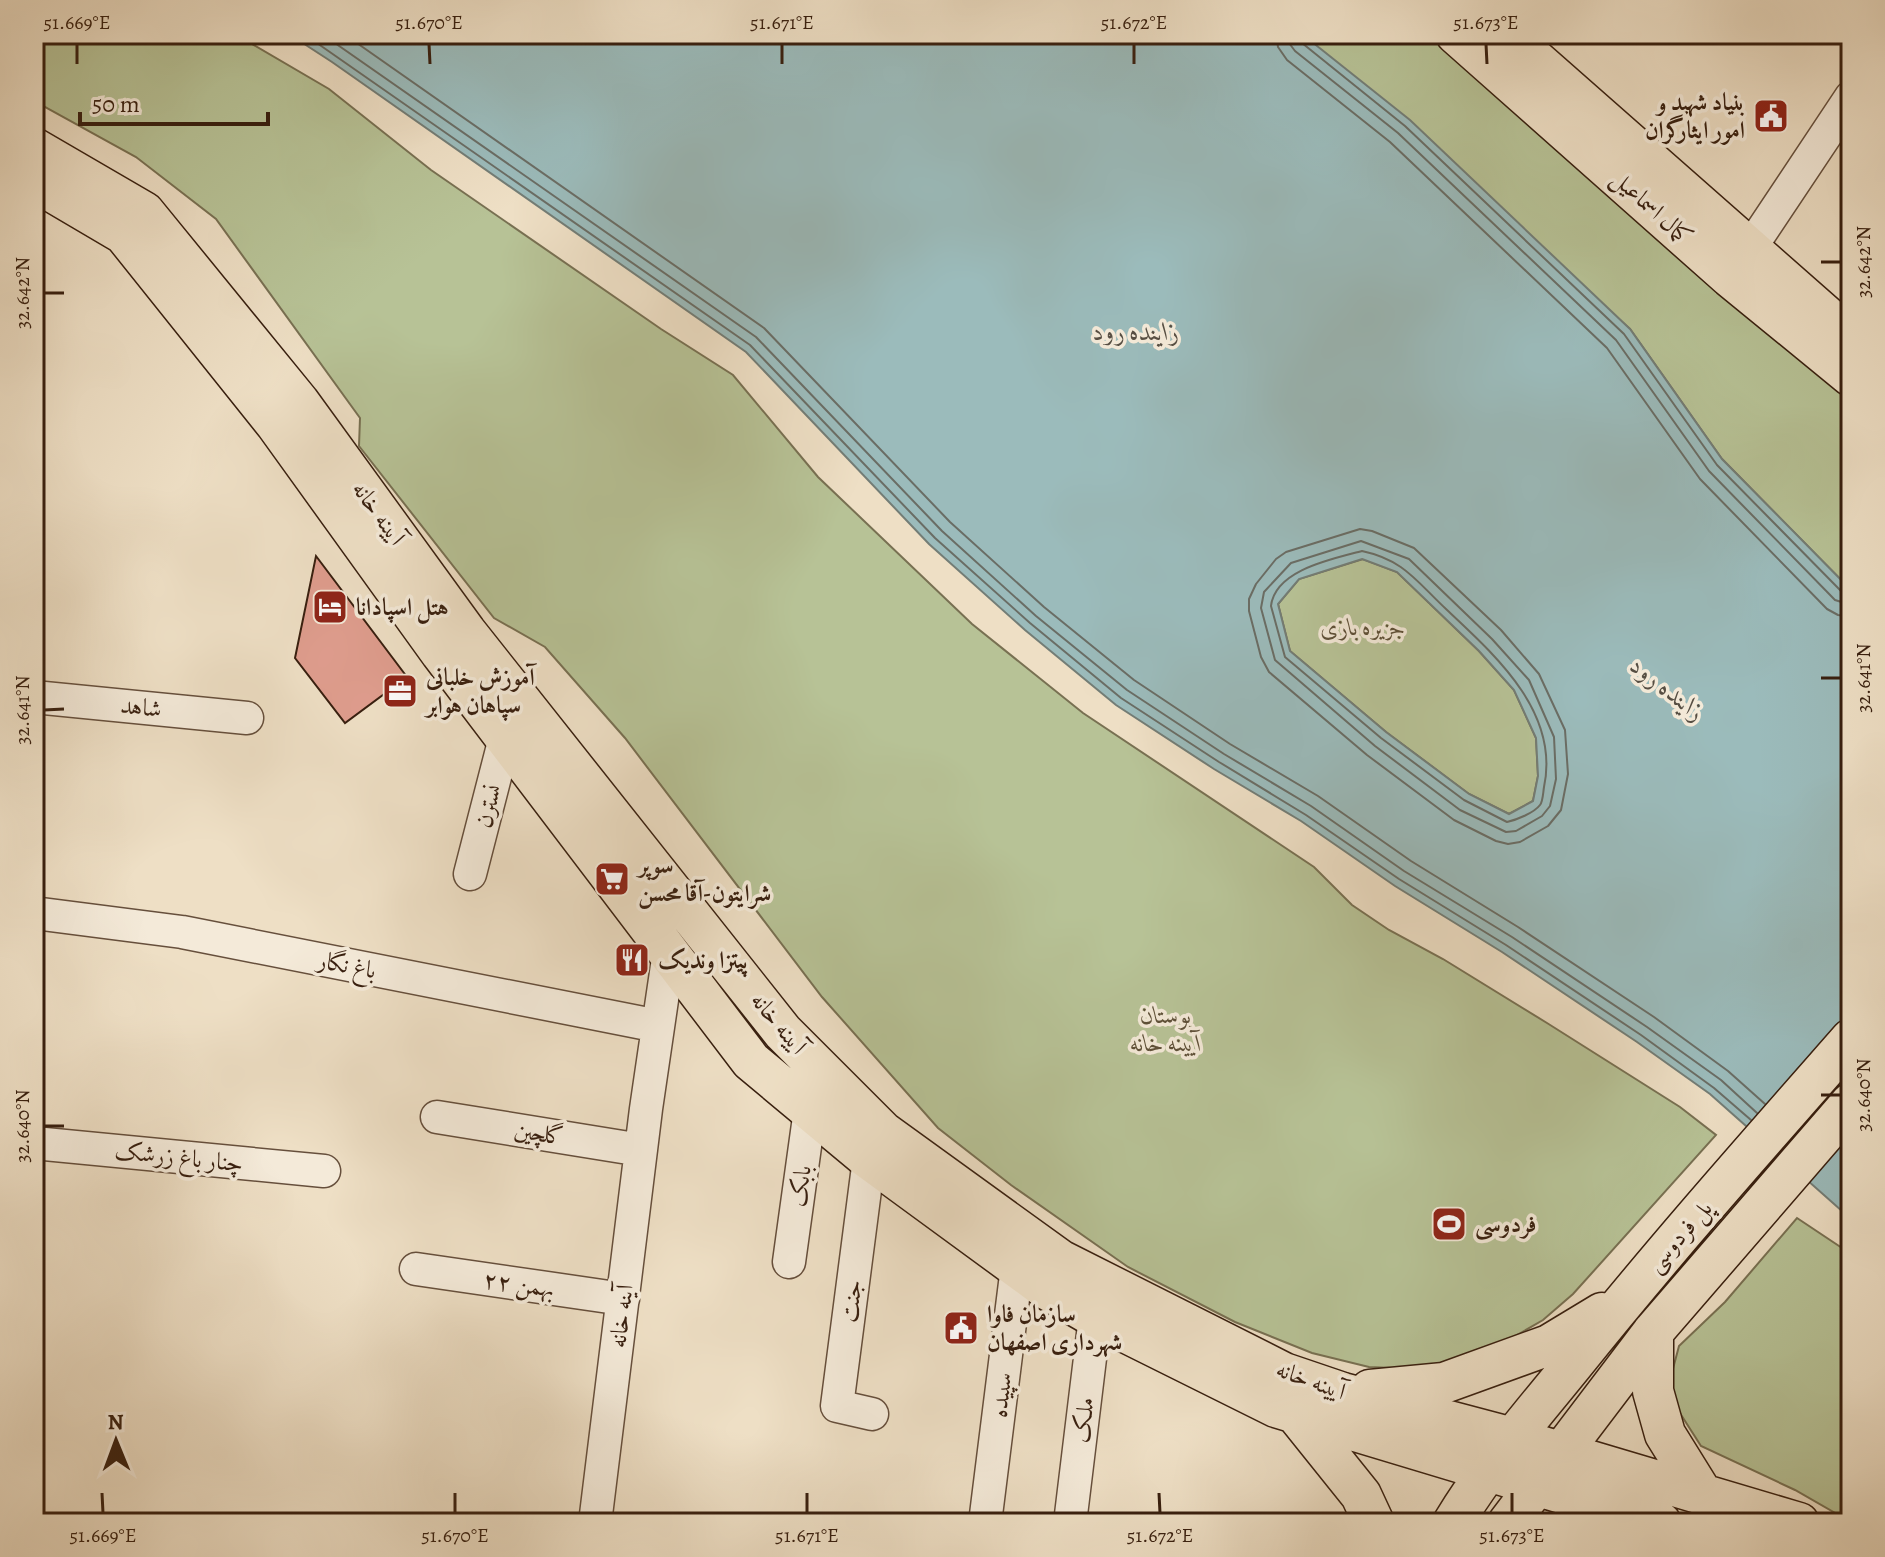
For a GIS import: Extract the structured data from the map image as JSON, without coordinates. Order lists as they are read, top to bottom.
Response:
{
  "streets": {
    "main road": ["کمال اسماعیل", "آیینه خانه", "پل فردوسی"],
    "street": [
      "شاهد",
      "نسترن",
      "باغ نگار",
      "گلچین",
      "چنار باغ زرشک",
      "بابک",
      "۲۲ بهمن",
      "جنت",
      "آینه خانه",
      "سپیده",
      "ملک"
    ]
  },
  "crossings": [
    ["آیینه خانه", "نسترن"],
    ["آیینه خانه", "بابک"],
    ["آیینه خانه", "پل فردوسی"],
    ["آیینه خانه", "جنت"],
    ["آیینه خانه", "آینه خانه"],
    ["آیینه خانه", "سپیده"],
    ["آیینه خانه", "ملک"],
    ["باغ نگار", "آینه خانه"],
    ["گلچین", "آینه خانه"],
    ["۲۲ بهمن", "آینه خانه"]
  ],
  "water": ["زاینده رود"],
  "parks": ["جزیره بازی", "بوستان آیینه خانه"],
  "places": {
    "public building": ["بنیاد شهید و امور ایثارگران", "سازمان فاوا شهرداری اصفهان"],
    "hotel": ["هتل اسپادانا"],
    "office": ["آموزش خلبانی سپاهان هوابر"],
    "supermarket": ["سوپر شرایتون-آقا محسن"],
    "restaurant": ["پیتزا وندیک"],
    "sports": ["فردوسی"]
  },
  "scale_bar": "50 m",
  "north": "top",
  "coordinates": [
    "51.669°E",
    "51.670°E",
    "51.671°E",
    "51.672°E",
    "51.673°E",
    "32.642°N",
    "32.641°N",
    "32.640°N"
  ]
}
